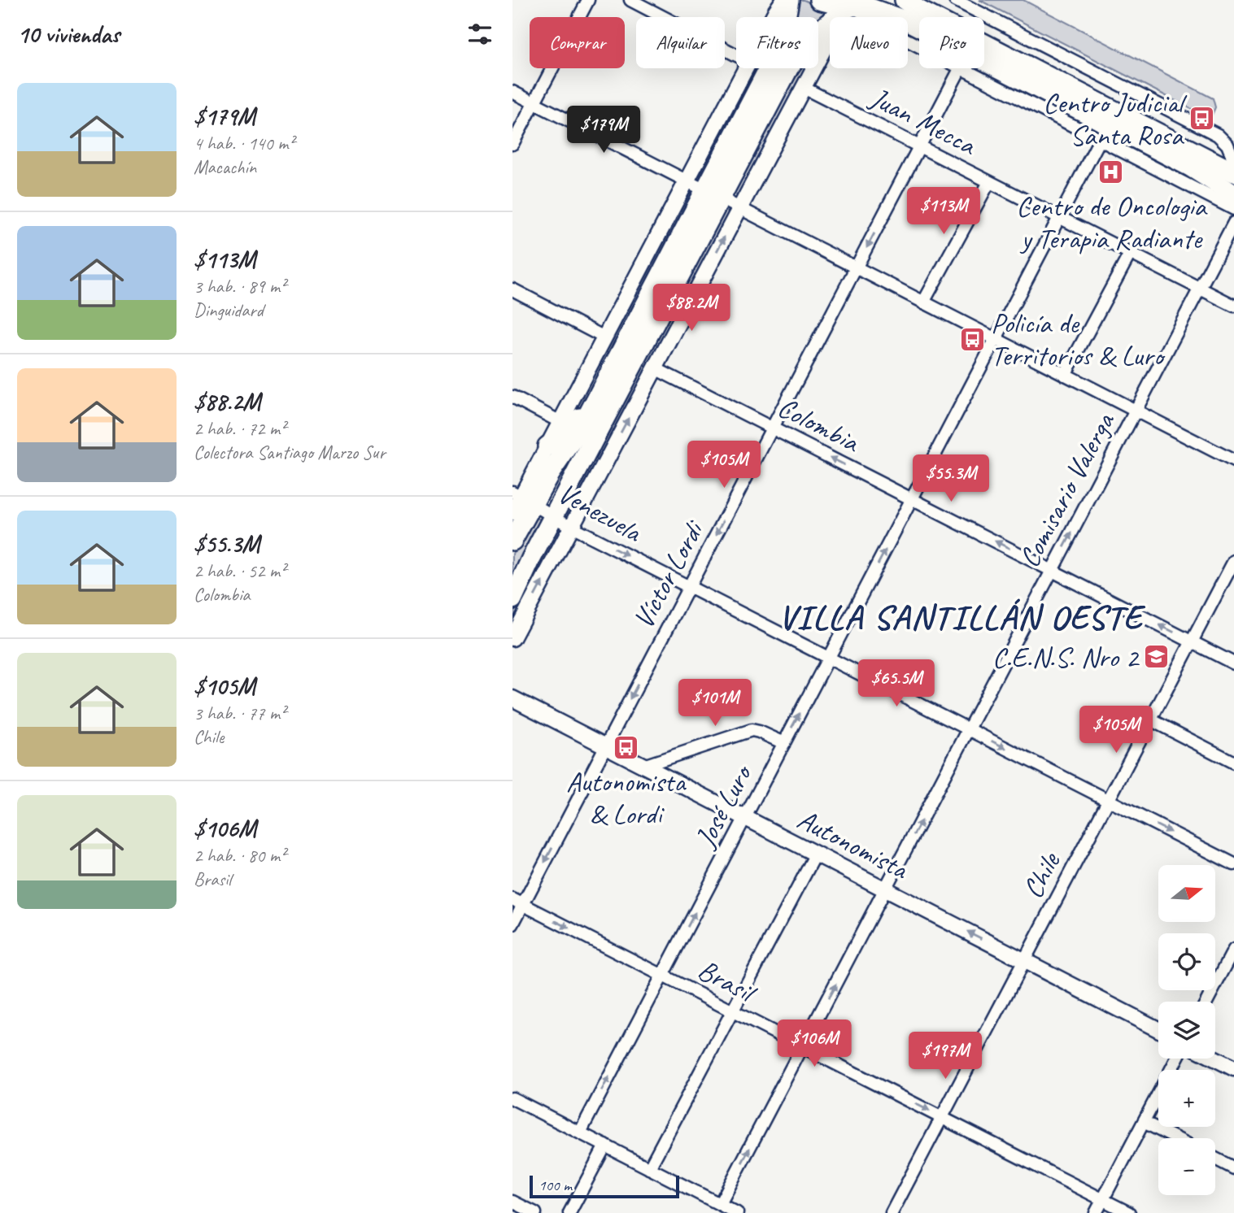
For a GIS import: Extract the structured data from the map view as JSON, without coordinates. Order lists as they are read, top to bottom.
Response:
{
  "streets": {
    "street": [
      "Juan Mecca",
      "Colombia",
      "Comisario Valerga",
      "Venezuela",
      "Víctor Lordi",
      "José Luro",
      "Autonomista",
      "Chile",
      "Brasil"
    ]
  },
  "crossings": [
    ["Juan Mecca", "Comisario Valerga"],
    ["Juan Mecca", "Víctor Lordi"],
    ["Juan Mecca", "José Luro"],
    ["Colombia", "Comisario Valerga"],
    ["Colombia", "Víctor Lordi"],
    ["Colombia", "José Luro"],
    ["Colombia", "Chile"],
    ["Comisario Valerga", "Venezuela"],
    ["Comisario Valerga", "Autonomista"],
    ["Comisario Valerga", "Brasil"],
    ["Venezuela", "Víctor Lordi"],
    ["Venezuela", "José Luro"],
    ["Venezuela", "Chile"],
    ["Víctor Lordi", "Autonomista"],
    ["Víctor Lordi", "Brasil"],
    ["José Luro", "Autonomista"],
    ["José Luro", "Brasil"],
    ["Autonomista", "Chile"],
    ["Chile", "Brasil"]
  ],
  "one_way": [
    "Colombia",
    "Venezuela",
    "Víctor Lordi",
    "Brasil"
  ],
  "districts": ["VILLA SANTILLÁN OESTE"],
  "places": {
    "bus stop": ["Centro Judicial Santa Rosa", "Policía de Territorios & Luro", "Autonomista & Lordi"],
    "hospital": ["Centro de Oncologia y Terapia Radiante"],
    "school or university": ["C.E.N.S. Nro 2"]
  },
  "scale_bar": "100 m",
  "north": "right",
  "page": {
    "heading": "10 viviendas",
    "chip": [
      "Comprar",
      "Alquilar",
      "Filtros",
      "Nuevo",
      "Piso"
    ],
    "list": [
      {
        "name": "$179M",
        "note": "4 hab. · 140 m² · Macachín"
      },
      {
        "name": "$113M",
        "note": "3 hab. · 89 m² · Dinguidard"
      },
      {
        "name": "$88.2M",
        "note": "2 hab. · 72 m² · Colectora Santiago Marzo Sur"
      },
      {
        "name": "$55.3M",
        "note": "2 hab. · 52 m² · Colombia"
      },
      {
        "name": "$105M",
        "note": "3 hab. · 77 m² · Chile"
      },
      {
        "name": "$106M",
        "note": "2 hab. · 80 m² · Brasil"
      }
    ],
    "price": [
      "$179M",
      "$113M",
      "$88.2M",
      "$105M",
      "$55.3M",
      "$65.5M",
      "$101M",
      "$105M",
      "$106M",
      "$197M"
    ],
    "map_buttons": ["+", "−"],
    "scale": "100 m"
  }
}
